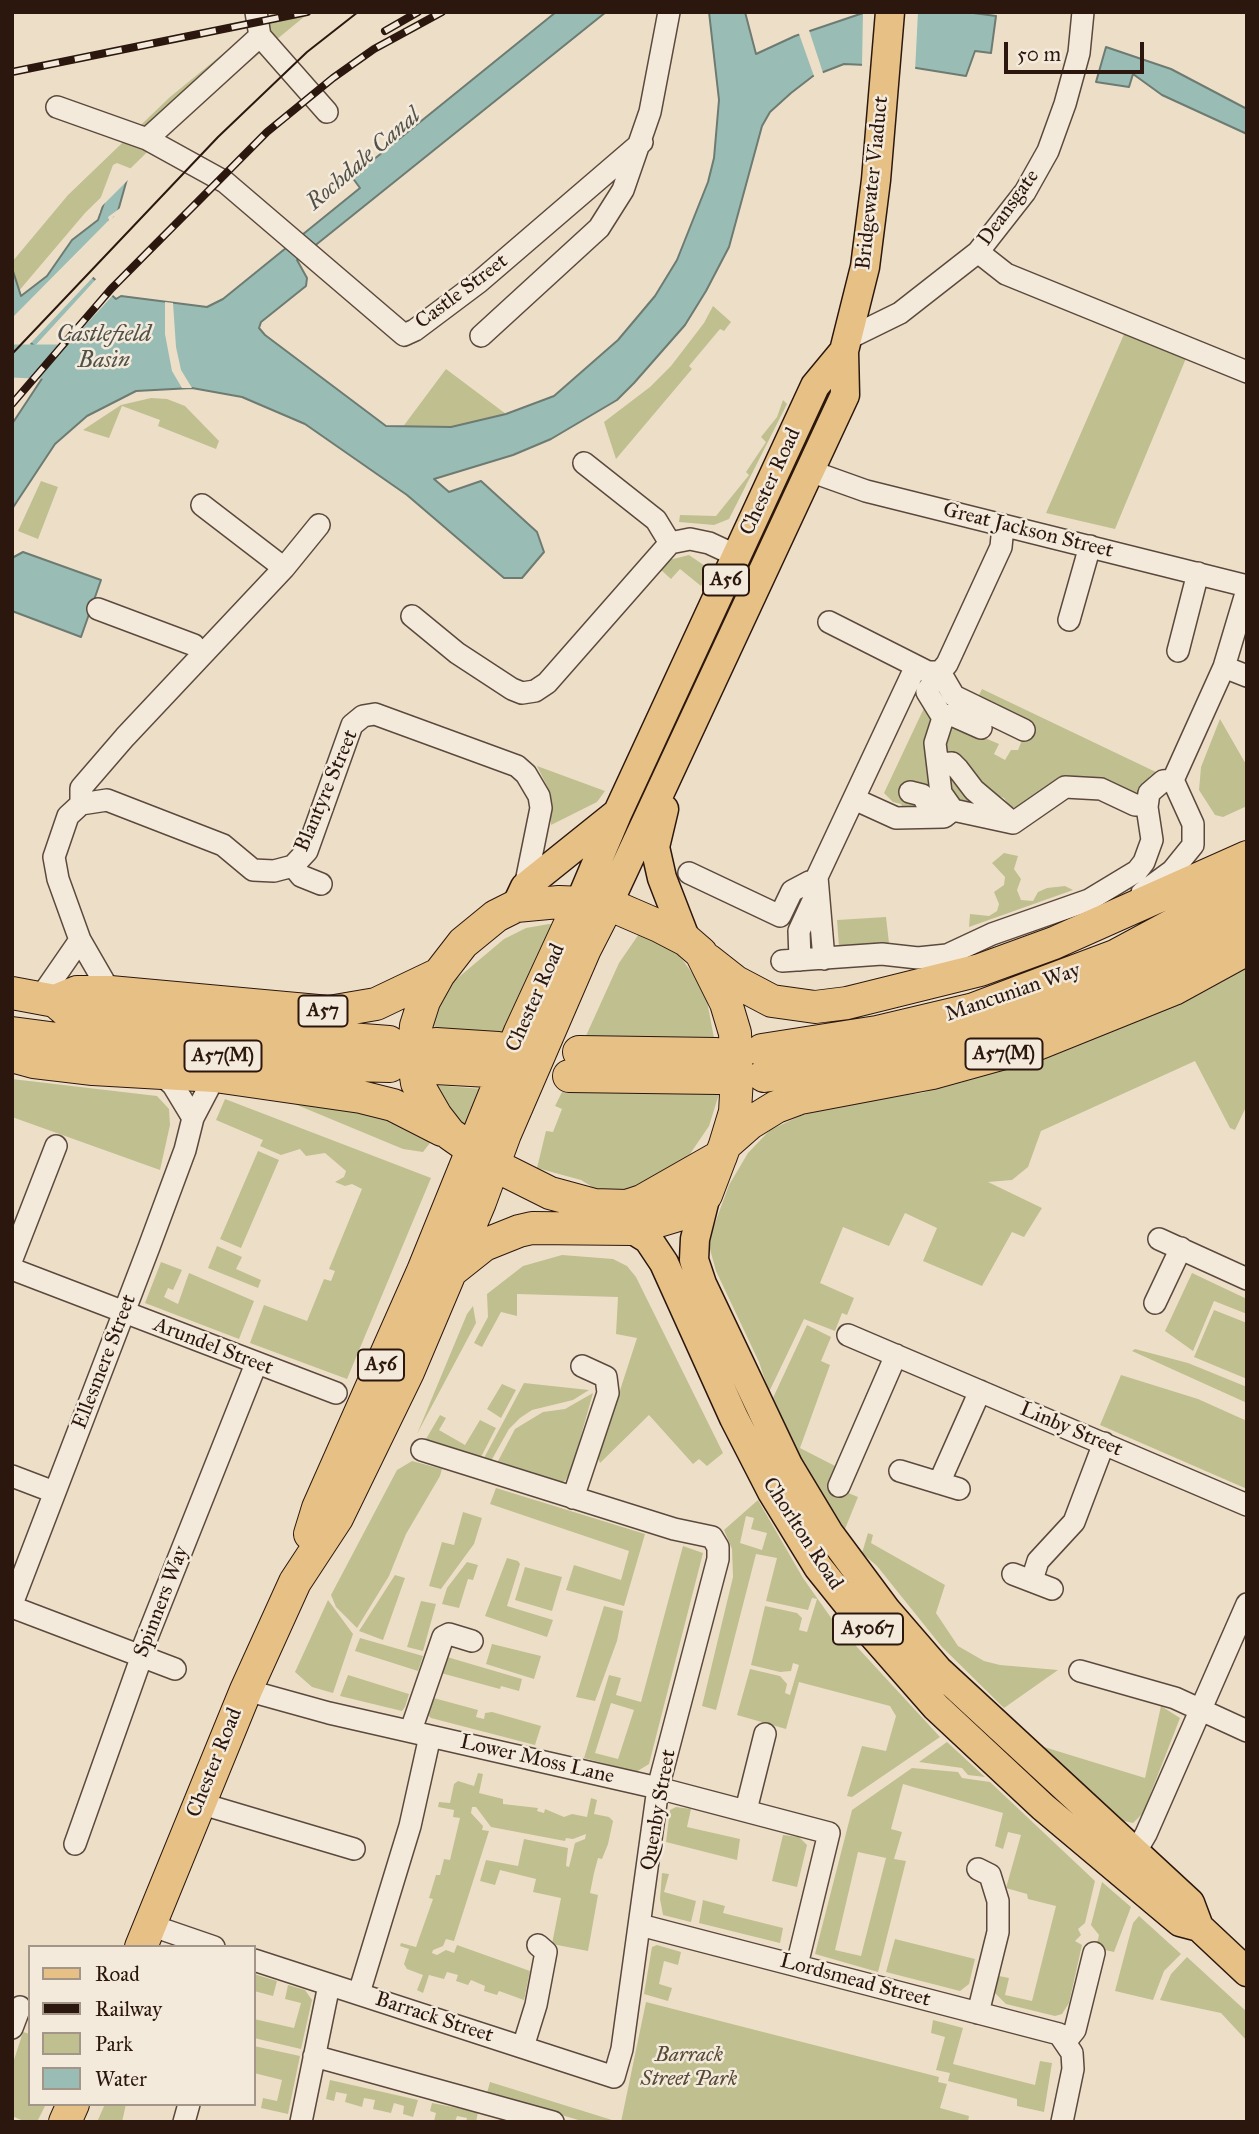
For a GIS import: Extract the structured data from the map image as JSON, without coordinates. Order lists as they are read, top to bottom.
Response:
{
  "streets": {
    "highway": [
      "Chester Road",
      "A56",
      "Mancunian Way",
      "A57",
      "A57(M)"
    ],
    "main road": ["Bridgewater Viaduct", "Chorlton Road", "A5067"],
    "street": [
      "Deansgate",
      "Castle Street",
      "Great Jackson Street",
      "Blantyre Street",
      "Arundel Street",
      "Ellesmere Street",
      "Linby Street",
      "Spinners Way",
      "Lower Moss Lane",
      "Quenby Street",
      "Lordsmead Street",
      "Barrack Street"
    ]
  },
  "crossings": [
    ["Bridgewater Viaduct", "Deansgate"],
    ["Bridgewater Viaduct", "Chester Road"],
    ["Deansgate", "Chester Road"],
    ["Chester Road", "Great Jackson Street"],
    ["Chester Road", "Chorlton Road"],
    ["Chester Road", "Lower Moss Lane"],
    ["A57", "A57(M)"],
    ["Arundel Street", "Ellesmere Street"],
    ["Arundel Street", "Spinners Way"],
    ["Lower Moss Lane", "Quenby Street"],
    ["Lower Moss Lane", "Lordsmead Street"],
    ["Quenby Street", "Lordsmead Street"],
    ["Quenby Street", "Barrack Street"]
  ],
  "water": ["Rochdale Canal", "Castlefield Basin"],
  "parks": ["Barrack Street Park"],
  "legend": [
    "Road",
    "Railway",
    "Park",
    "Water"
  ],
  "scale_bar": "50 m"
}
